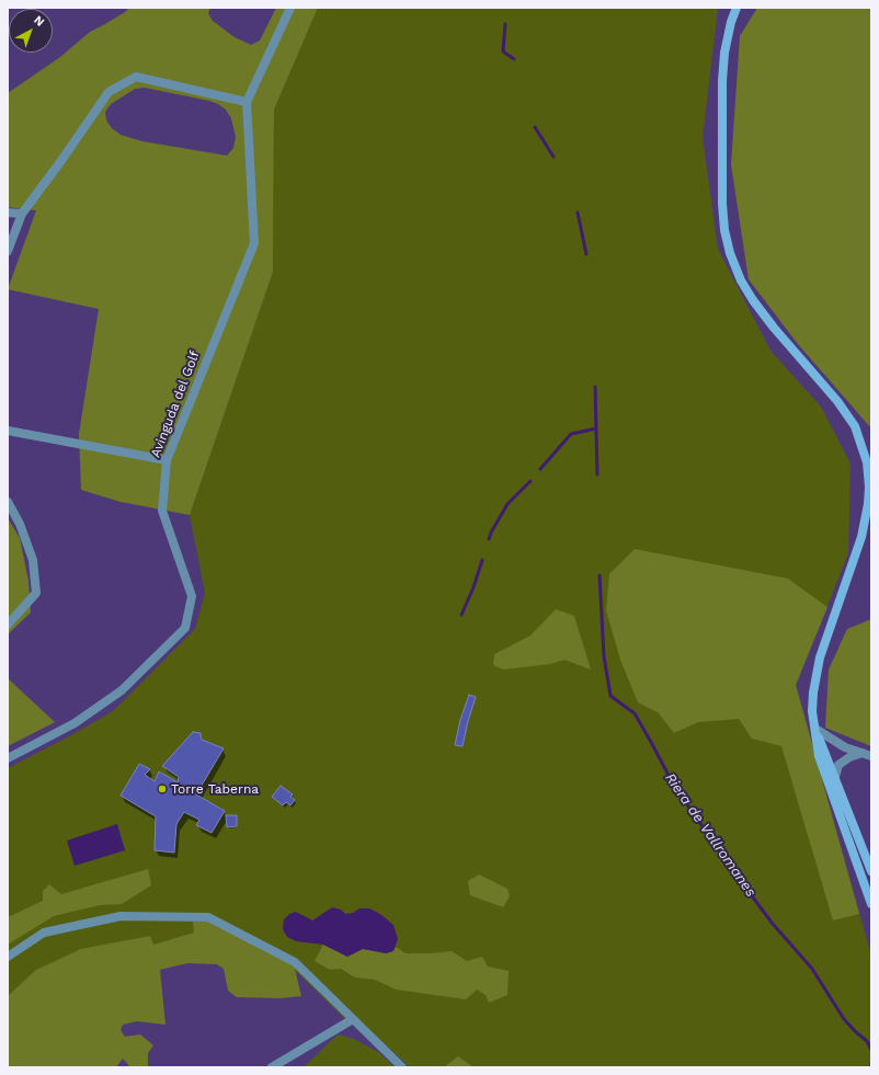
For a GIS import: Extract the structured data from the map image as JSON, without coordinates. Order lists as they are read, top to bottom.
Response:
{
  "streets": {
    "street": ["Avinguda del Golf"]
  },
  "water": ["Riera de Vallromanes"],
  "places": ["Torre Taberna"],
  "north": "top right"
}
